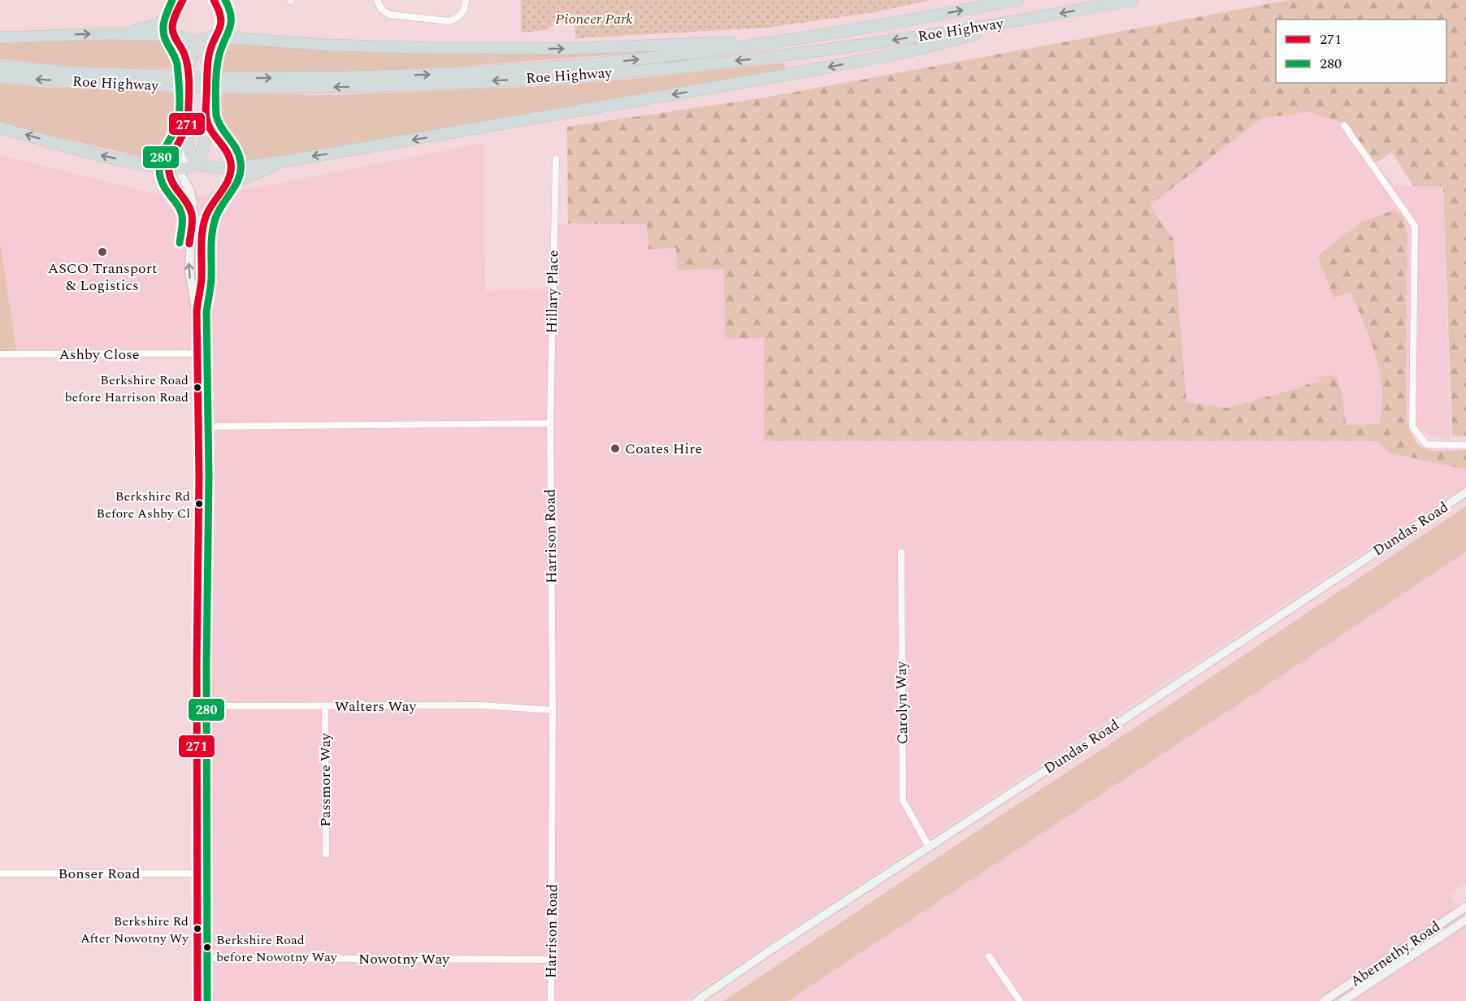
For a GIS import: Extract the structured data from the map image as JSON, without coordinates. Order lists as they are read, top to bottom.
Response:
{
  "streets": {
    "highway": ["Roe Highway"],
    "main road": ["Dundas Road", "Abernethy Road"],
    "street": [
      "Hillary Place",
      "Ashby Close",
      "Harrison Road",
      "Carolyn Way",
      "Walters Way",
      "Passmore Way",
      "Bonser Road",
      "Nowotny Way"
    ]
  },
  "crossings": [
    ["Hillary Place", "Harrison Road"],
    ["Dundas Road", "Carolyn Way"],
    ["Harrison Road", "Walters Way"],
    ["Harrison Road", "Nowotny Way"],
    ["Walters Way", "Passmore Way"]
  ],
  "parks": ["Pioneer Park"],
  "places": [
    "ASCO Transport & Logistics",
    "Berkshire Road before Harrison Road",
    "Coates Hire",
    "Berkshire Rd Before Ashby Cl",
    "Berkshire Rd After Nowotny Wy",
    "Berkshire Road before Nowotny Way"
  ],
  "lines": ["transit line 271", "transit line 280"],
  "legend": ["271", "280"]
}
